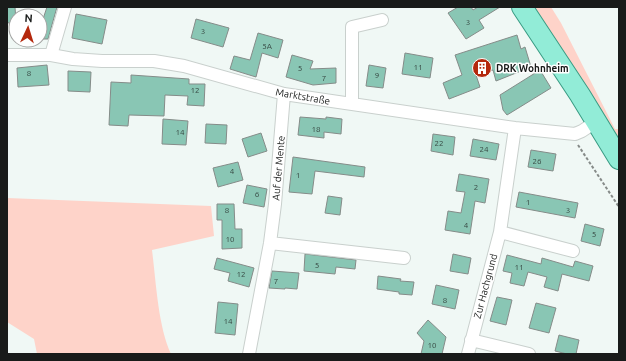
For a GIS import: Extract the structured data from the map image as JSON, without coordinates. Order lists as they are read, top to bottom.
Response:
{
  "streets": {
    "street": ["Marktstraße", "Auf der Mente", "Zur Hachgrund"]
  },
  "crossings": [
    ["Marktstraße", "Auf der Mente"],
    ["Marktstraße", "Zur Hachgrund"]
  ],
  "places": {
    "building": ["DRK Wohnheim"]
  },
  "house_numbers": [
    "3",
    "3",
    "5A",
    "11",
    "5",
    "8",
    "9",
    "7",
    "12",
    "18",
    "14",
    "22",
    "24",
    "26",
    "4",
    "1",
    "2",
    "6",
    "1",
    "8",
    "3",
    "4",
    "5",
    "10",
    "5",
    "11",
    "12",
    "7",
    "8",
    "14",
    "10"
  ],
  "north": "top"
}
